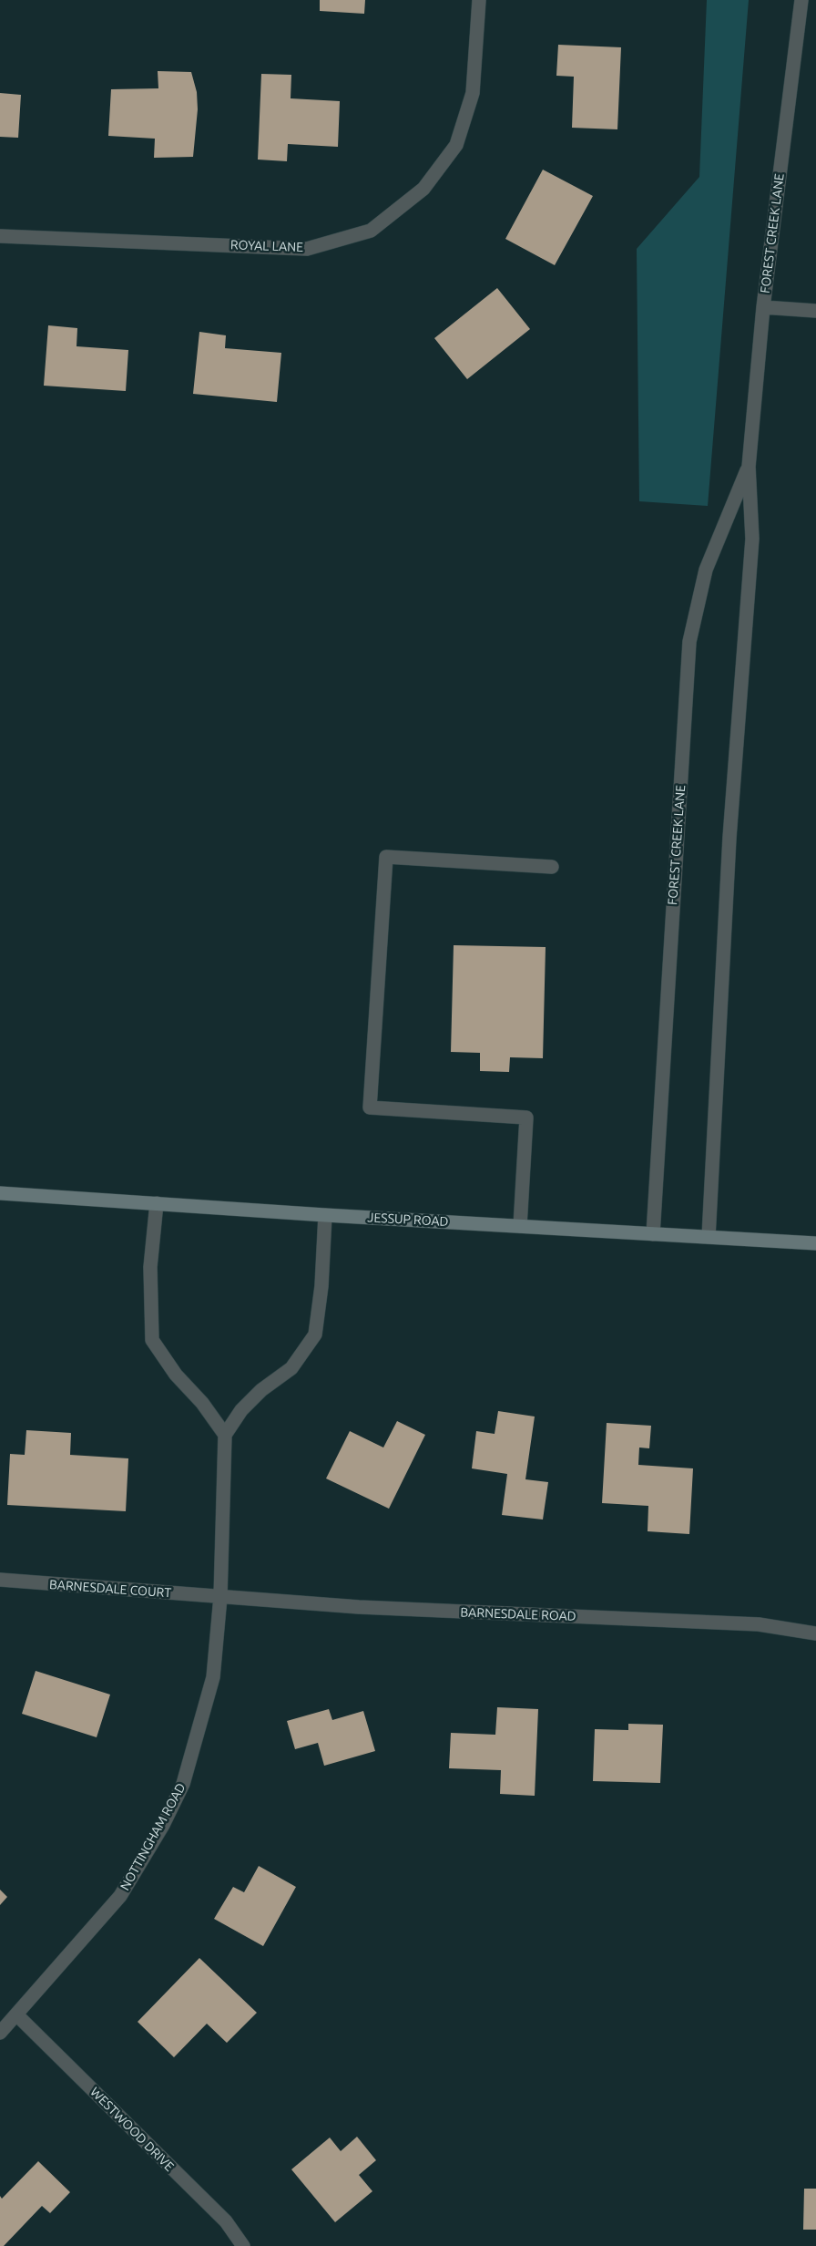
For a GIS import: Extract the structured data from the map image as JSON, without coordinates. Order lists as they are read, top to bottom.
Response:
{
  "streets": {
    "street": [
      "FOREST CREEK LANE",
      "ROYAL LANE",
      "JESSUP ROAD",
      "BARNESDALE COURT",
      "BARNESDALE ROAD",
      "NOTTINGHAM ROAD",
      "WESTWOOD DRIVE"
    ]
  },
  "crossings": [
    ["FOREST CREEK LANE", "JESSUP ROAD"],
    ["BARNESDALE COURT", "BARNESDALE ROAD"],
    ["BARNESDALE COURT", "NOTTINGHAM ROAD"],
    ["BARNESDALE ROAD", "NOTTINGHAM ROAD"],
    ["NOTTINGHAM ROAD", "WESTWOOD DRIVE"]
  ]
}
